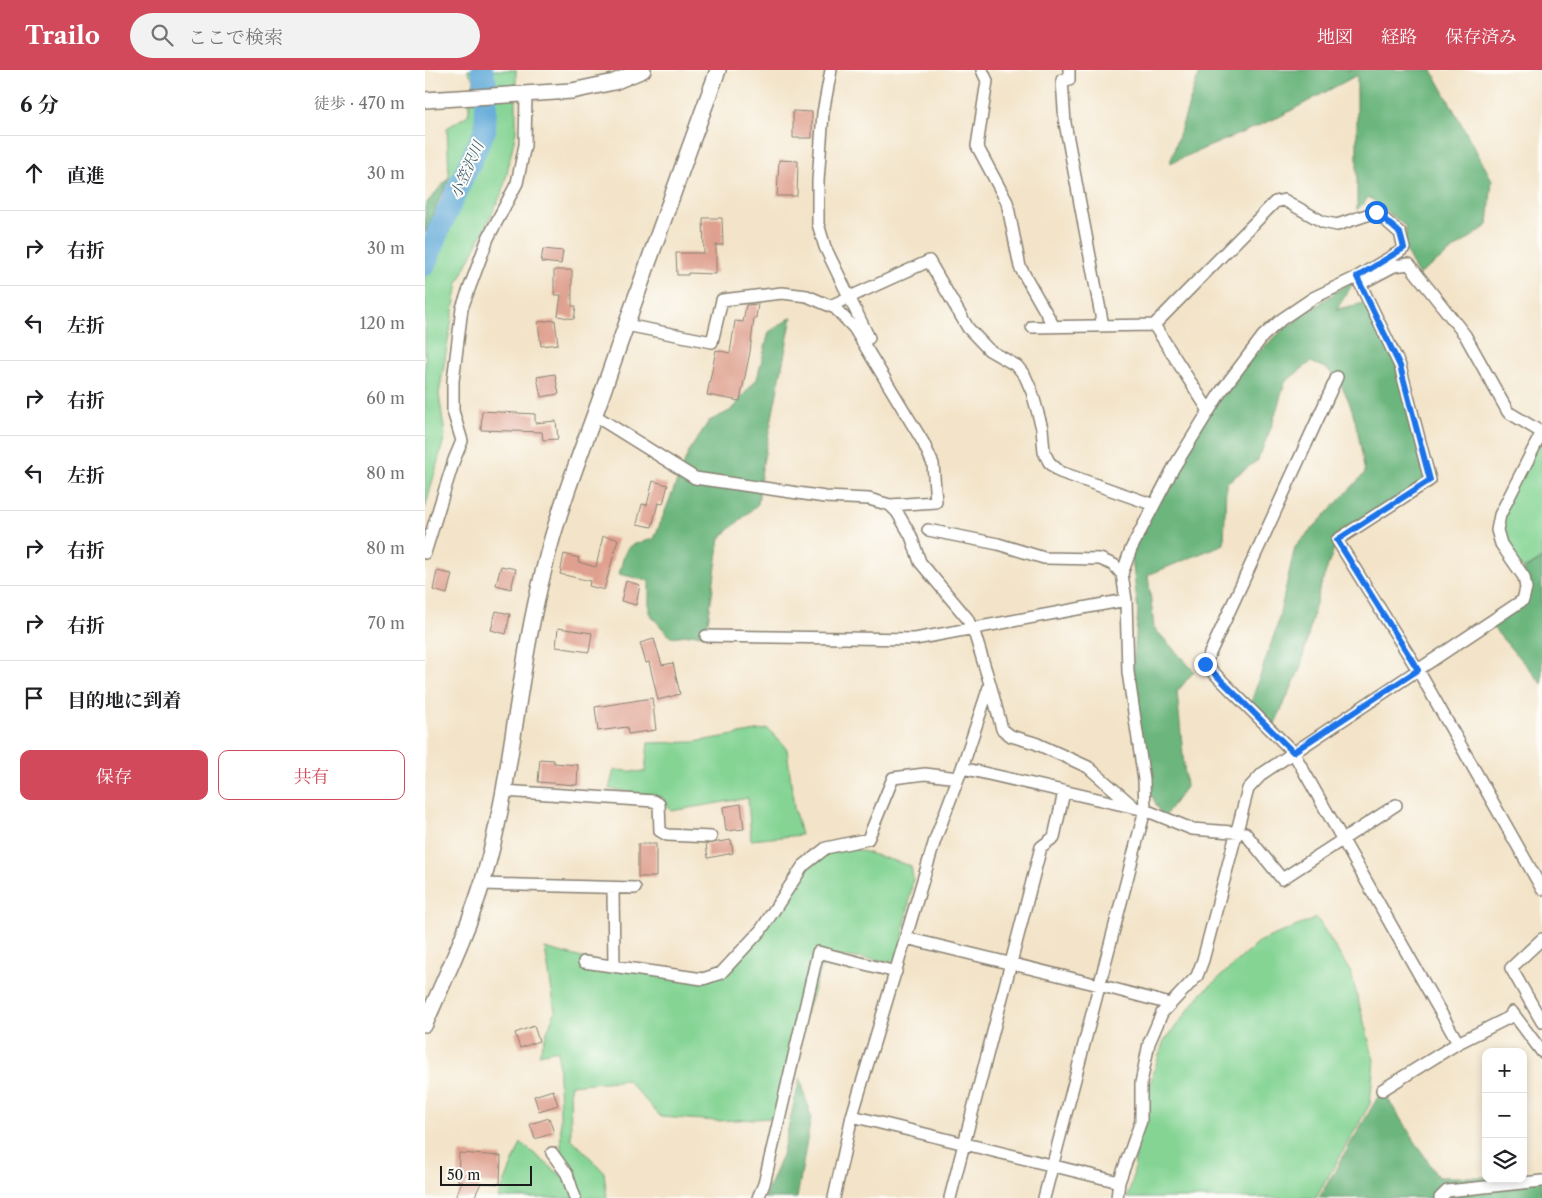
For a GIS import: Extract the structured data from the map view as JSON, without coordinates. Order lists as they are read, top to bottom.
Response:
{
  "water": ["小笠沢川"],
  "scale_bar": "50 m",
  "page": {
    "header": "Trailo",
    "search": "ここで検索",
    "nav": ["地図", "経路", "保存済み"],
    "heading": ["6 分", "徒歩 · 470 m"],
    "list": [
      ["直進", "30 m"],
      ["右折", "30 m"],
      ["左折", "120 m"],
      ["右折", "60 m"],
      ["左折", "80 m"],
      ["右折", "80 m"],
      ["右折", "70 m"],
      "目的地に到着"
    ],
    "buttons": ["保存", "共有"],
    "map_buttons": ["+", "−"],
    "scale": "50 m"
  }
}
